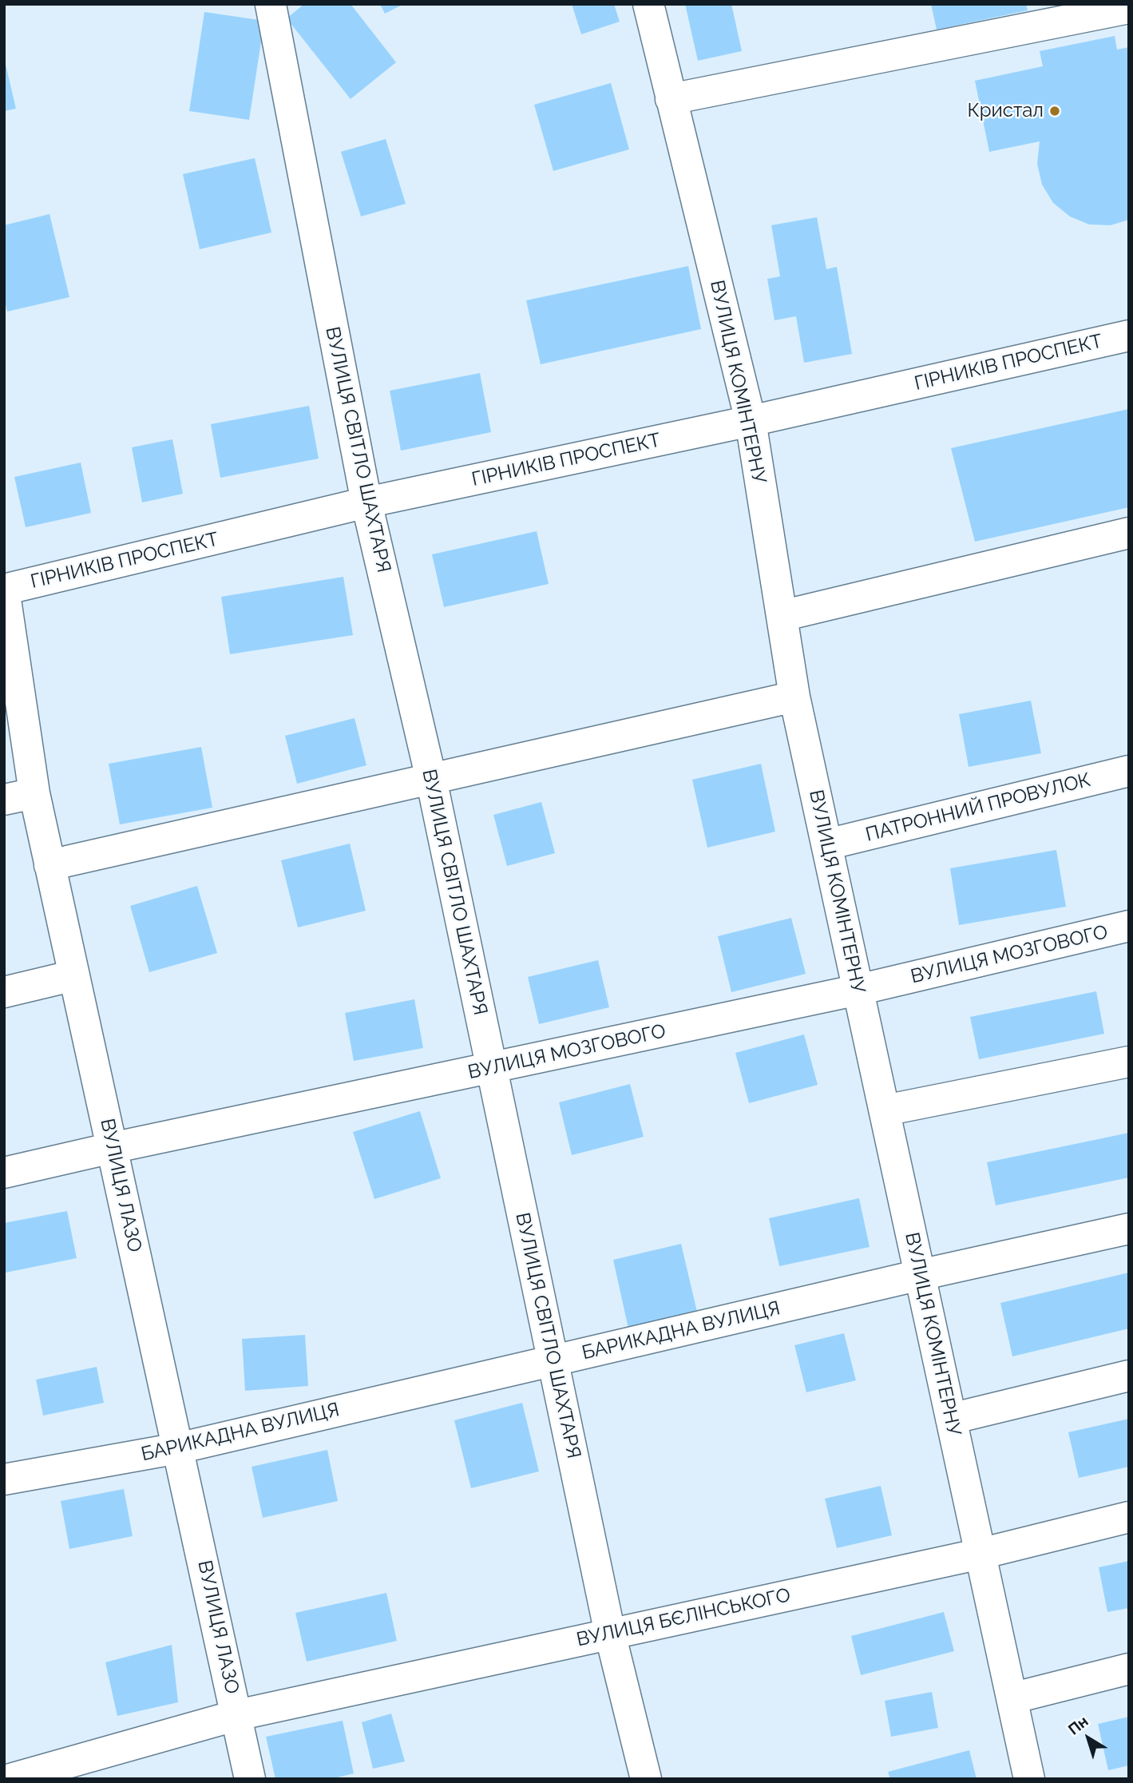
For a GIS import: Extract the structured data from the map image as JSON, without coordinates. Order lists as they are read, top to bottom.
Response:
{
  "streets": {
    "street": [
      "ГІРНИКІВ ПРОСПЕКТ",
      "ВУЛИЦЯ КОМІНТЕРНУ",
      "ВУЛИЦЯ СВІТЛО ШАХТАРЯ",
      "ПАТРОННИЙ ПРОВУЛОК",
      "ВУЛИЦЯ МОЗГОВОГО",
      "ВУЛИЦЯ ЛАЗО",
      "БАРИКАДНА ВУЛИЦЯ",
      "ВУЛИЦЯ БЄЛІНСЬКОГО"
    ]
  },
  "crossings": [
    ["ГІРНИКІВ ПРОСПЕКТ", "ВУЛИЦЯ КОМІНТЕРНУ"],
    ["ГІРНИКІВ ПРОСПЕКТ", "ВУЛИЦЯ СВІТЛО ШАХТАРЯ"],
    ["ГІРНИКІВ ПРОСПЕКТ", "ВУЛИЦЯ ЛАЗО"],
    ["ВУЛИЦЯ КОМІНТЕРНУ", "ПАТРОННИЙ ПРОВУЛОК"],
    ["ВУЛИЦЯ КОМІНТЕРНУ", "ВУЛИЦЯ МОЗГОВОГО"],
    ["ВУЛИЦЯ КОМІНТЕРНУ", "БАРИКАДНА ВУЛИЦЯ"],
    ["ВУЛИЦЯ КОМІНТЕРНУ", "ВУЛИЦЯ БЄЛІНСЬКОГО"],
    ["ВУЛИЦЯ СВІТЛО ШАХТАРЯ", "ВУЛИЦЯ МОЗГОВОГО"],
    ["ВУЛИЦЯ СВІТЛО ШАХТАРЯ", "БАРИКАДНА ВУЛИЦЯ"],
    ["ВУЛИЦЯ СВІТЛО ШАХТАРЯ", "ВУЛИЦЯ БЄЛІНСЬКОГО"],
    ["ВУЛИЦЯ МОЗГОВОГО", "ВУЛИЦЯ ЛАЗО"],
    ["ВУЛИЦЯ ЛАЗО", "БАРИКАДНА ВУЛИЦЯ"],
    ["ВУЛИЦЯ ЛАЗО", "ВУЛИЦЯ БЄЛІНСЬКОГО"]
  ],
  "places": ["Кристал"],
  "north": "top left"
}
